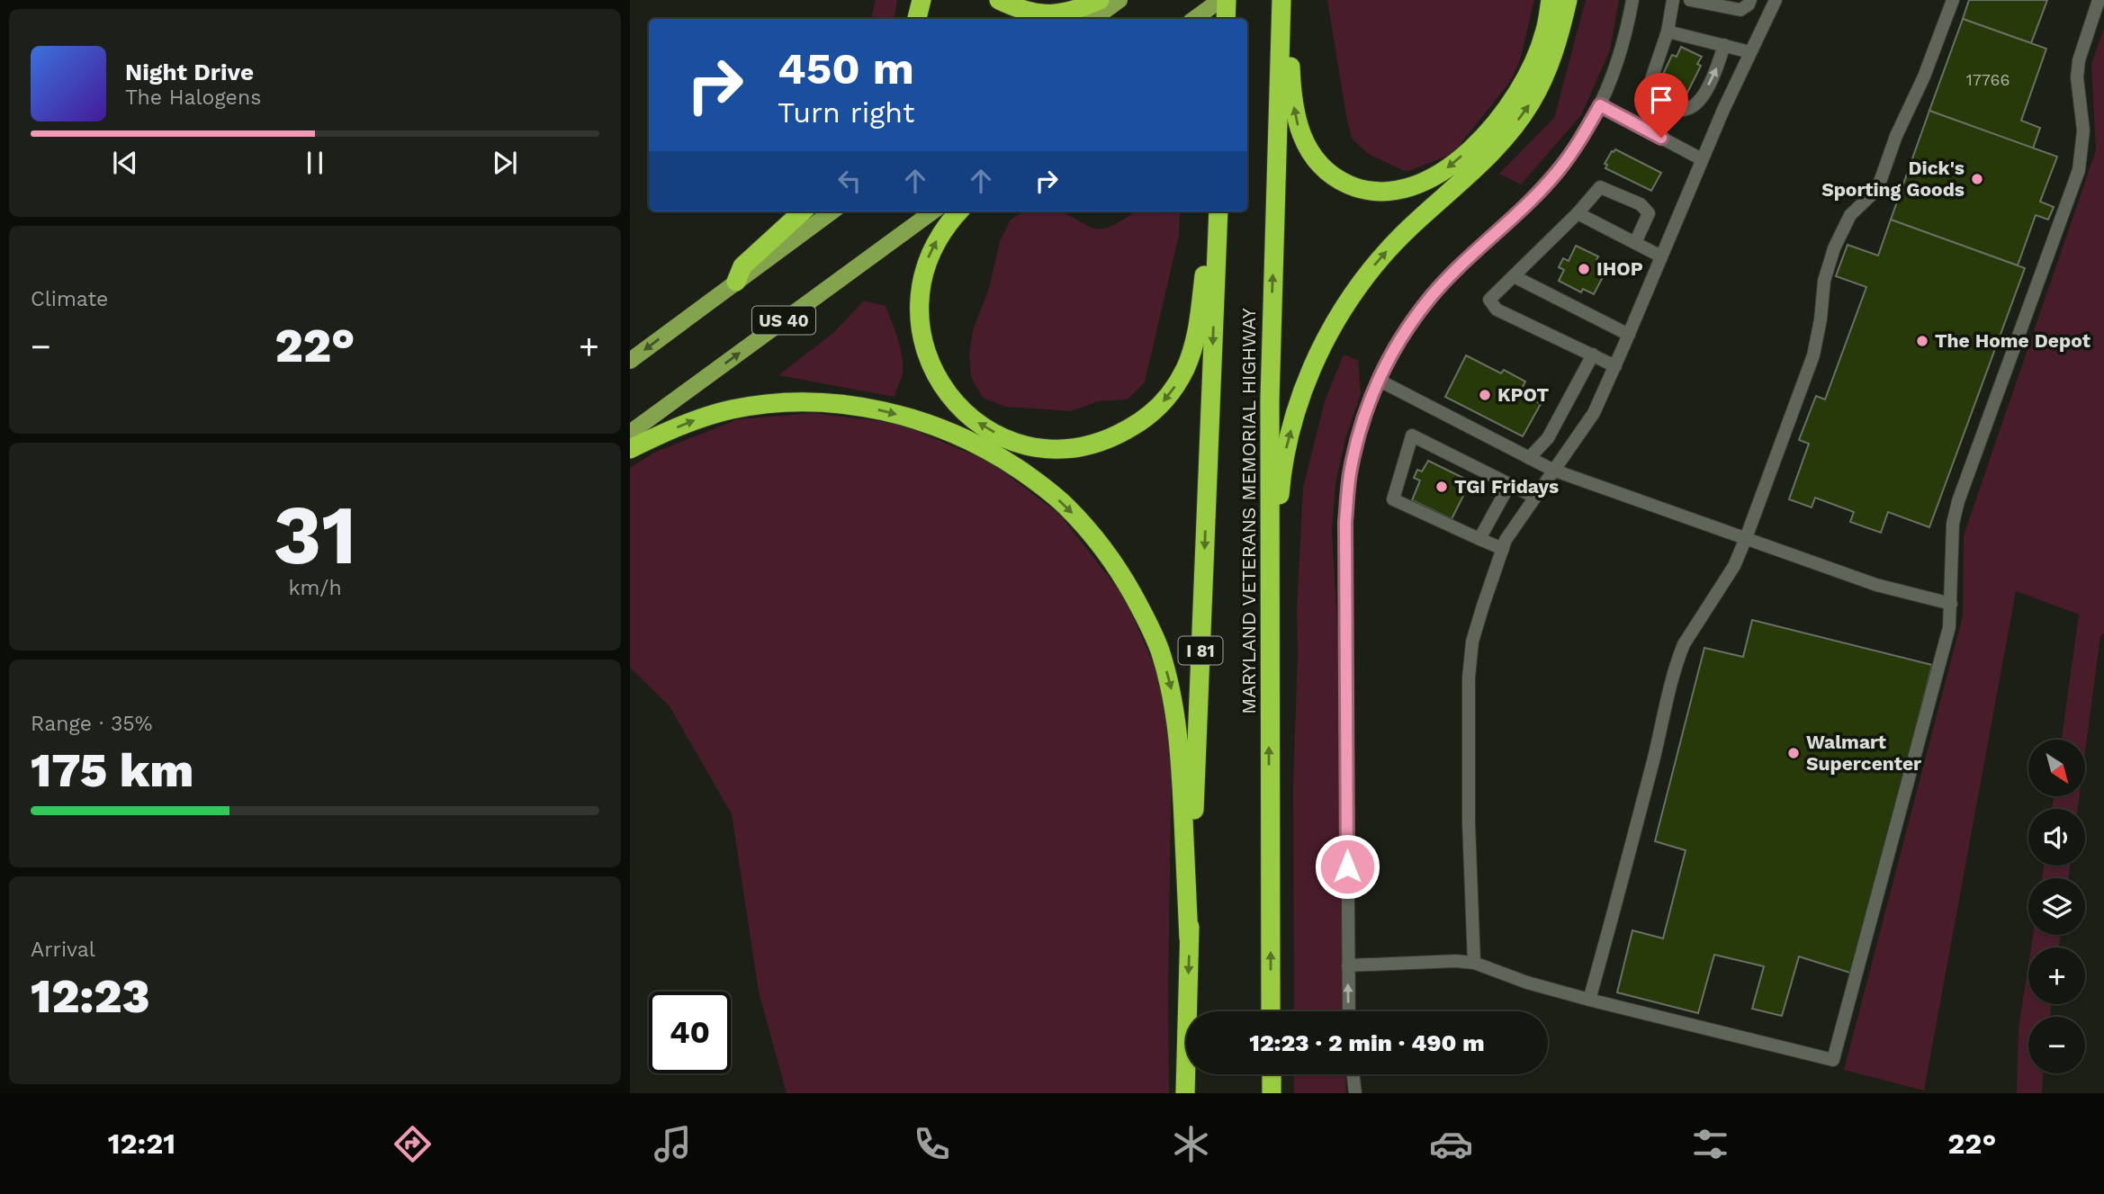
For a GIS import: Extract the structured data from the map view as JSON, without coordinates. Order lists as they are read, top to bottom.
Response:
{
  "streets": {
    "highway": ["MARYLAND VETERANS MEMORIAL HIGHWAY", "I 81"],
    "main road": ["US 40"]
  },
  "places": [
    "Dick's Sporting Goods",
    "IHOP",
    "The Home Depot",
    "KPOT",
    "TGI Fridays",
    "Walmart Supercenter"
  ],
  "house_numbers": ["17766"],
  "north": "bottom right",
  "page": {
    "turn": ["450 m", "Turn right"],
    "song": ["Night Drive", "The Halogens"],
    "tile": [
      "Climate",
      ["31", "km/h"],
      ["Range · 35%", "175 km"],
      ["Arrival", "12:23"]
    ],
    "heat": ["−", "22°", "+"],
    "map_buttons": ["+", "−"],
    "limit": "40",
    "trip": "12:23 · 2 min · 490 m",
    "tabs": ["12:21", "22°"]
  }
}
